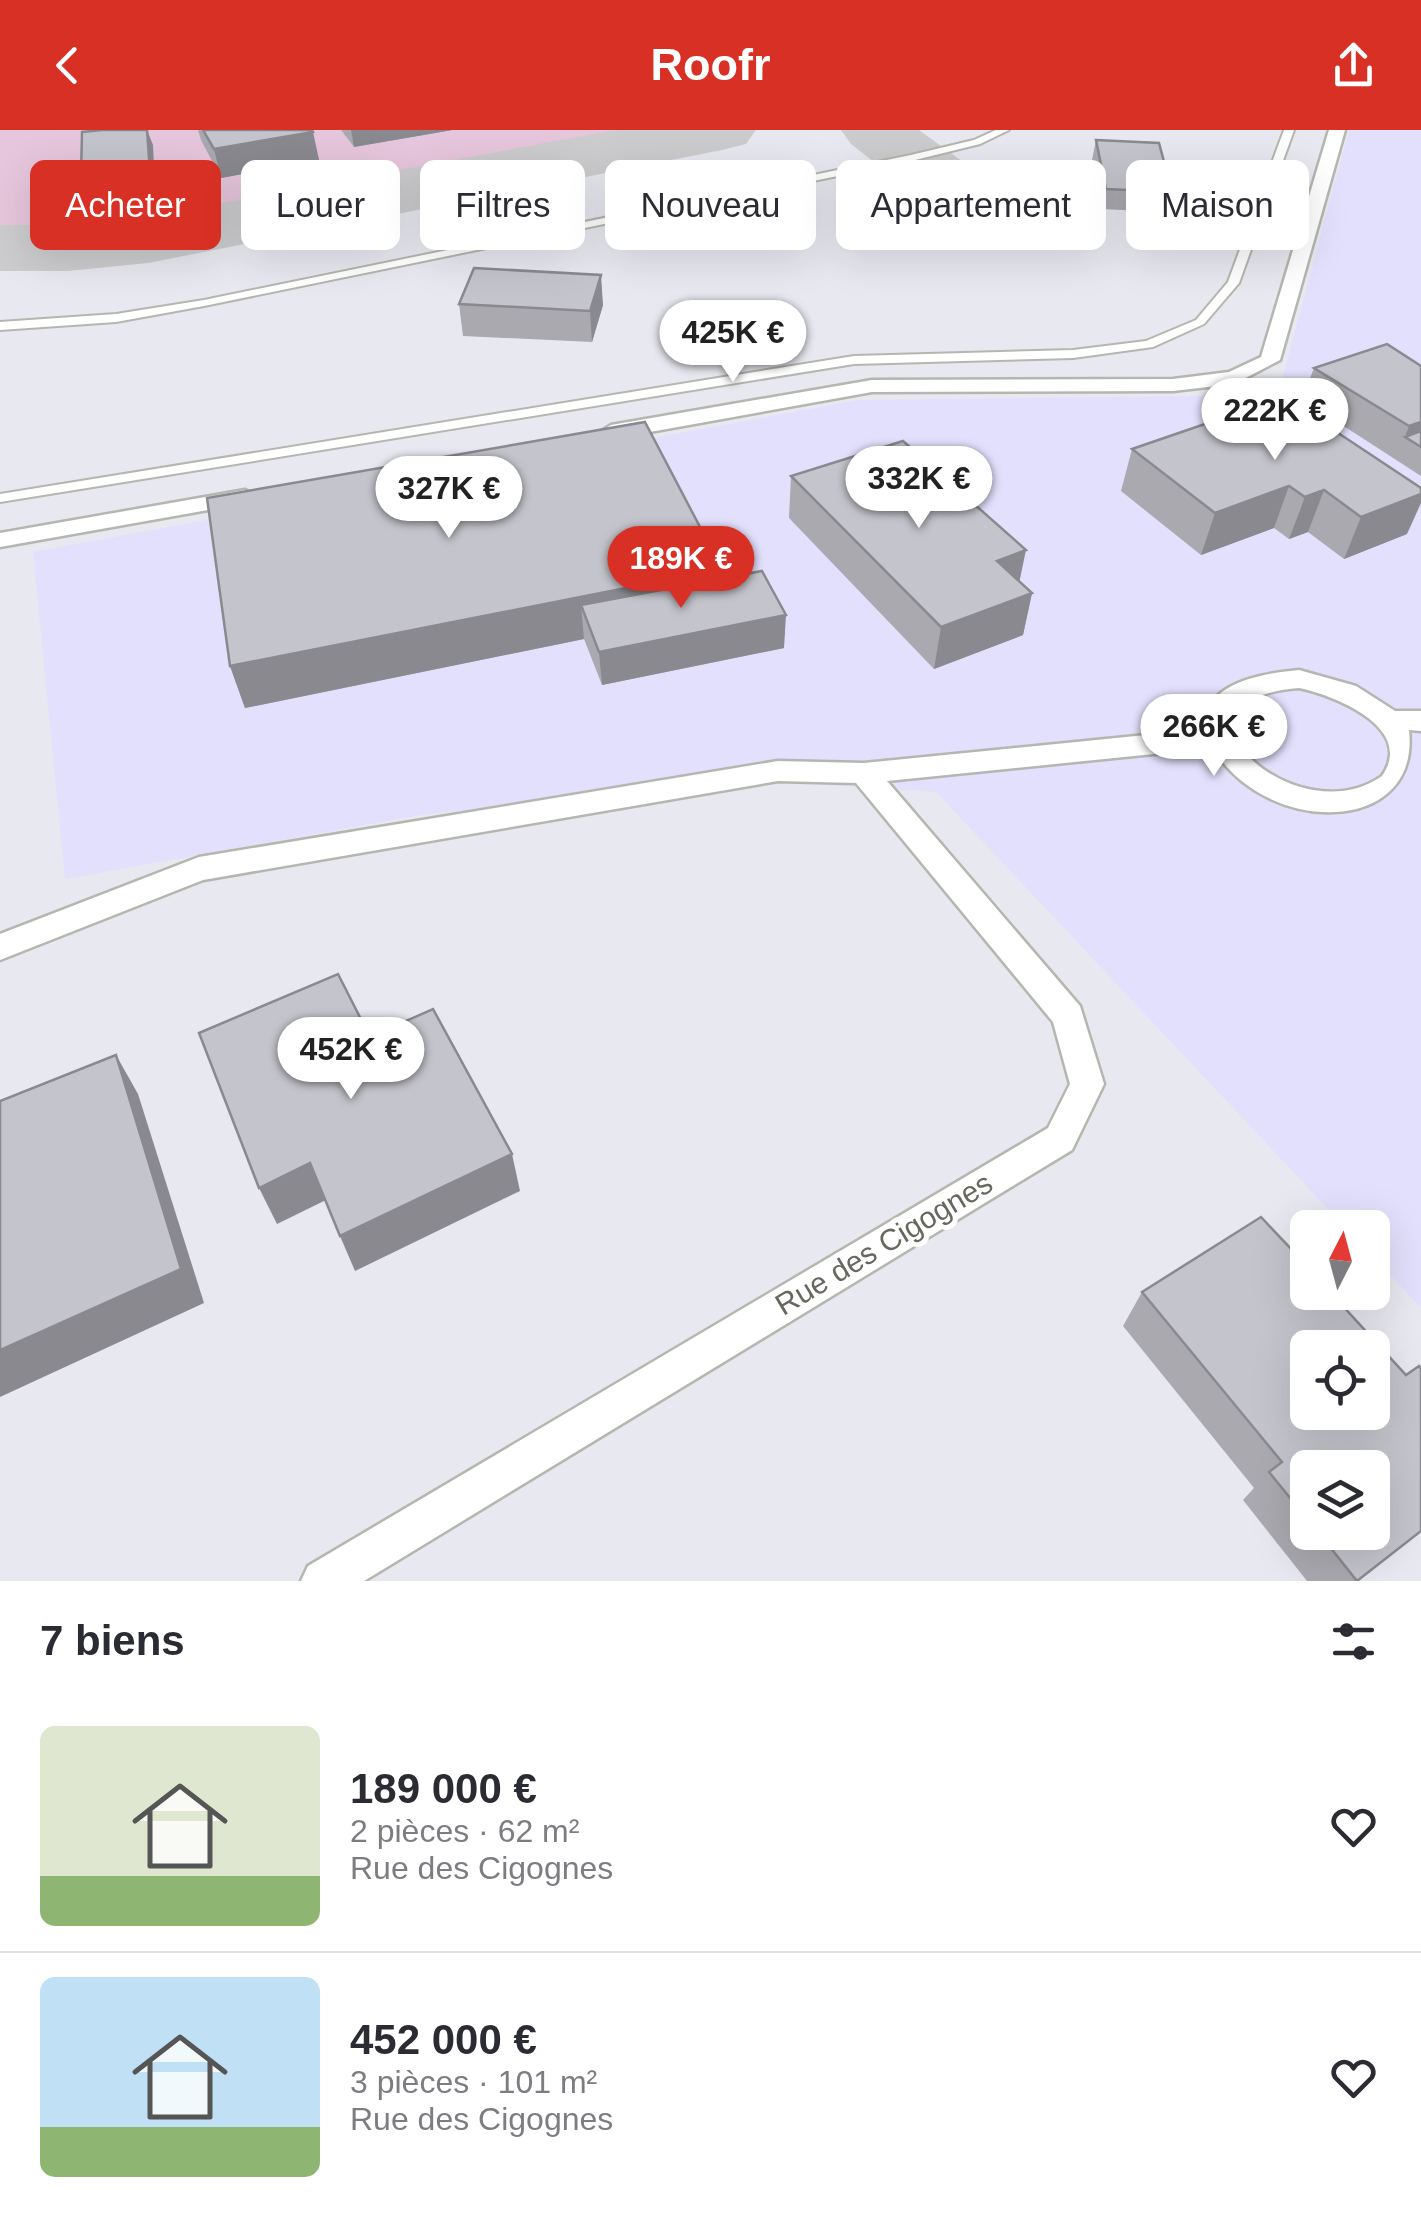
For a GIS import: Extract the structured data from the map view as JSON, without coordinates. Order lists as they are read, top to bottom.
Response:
{
  "streets": {
    "street": ["Rue des Cigognes"]
  },
  "north": "top",
  "page": {
    "header": "Roofr",
    "chip": [
      "Acheter",
      "Louer",
      "Filtres",
      "Nouveau",
      "Appartement",
      "Maison"
    ],
    "price": [
      "425K €",
      "222K €",
      "332K €",
      "327K €",
      "189K €",
      "266K €",
      "452K €"
    ],
    "heading": "7 biens",
    "list": [
      {
        "name": "189 000 €",
        "note": "2 pièces · 62 m² · Rue des Cigognes"
      },
      {
        "name": "452 000 €",
        "note": "3 pièces · 101 m² · Rue des Cigognes"
      }
    ]
  }
}
